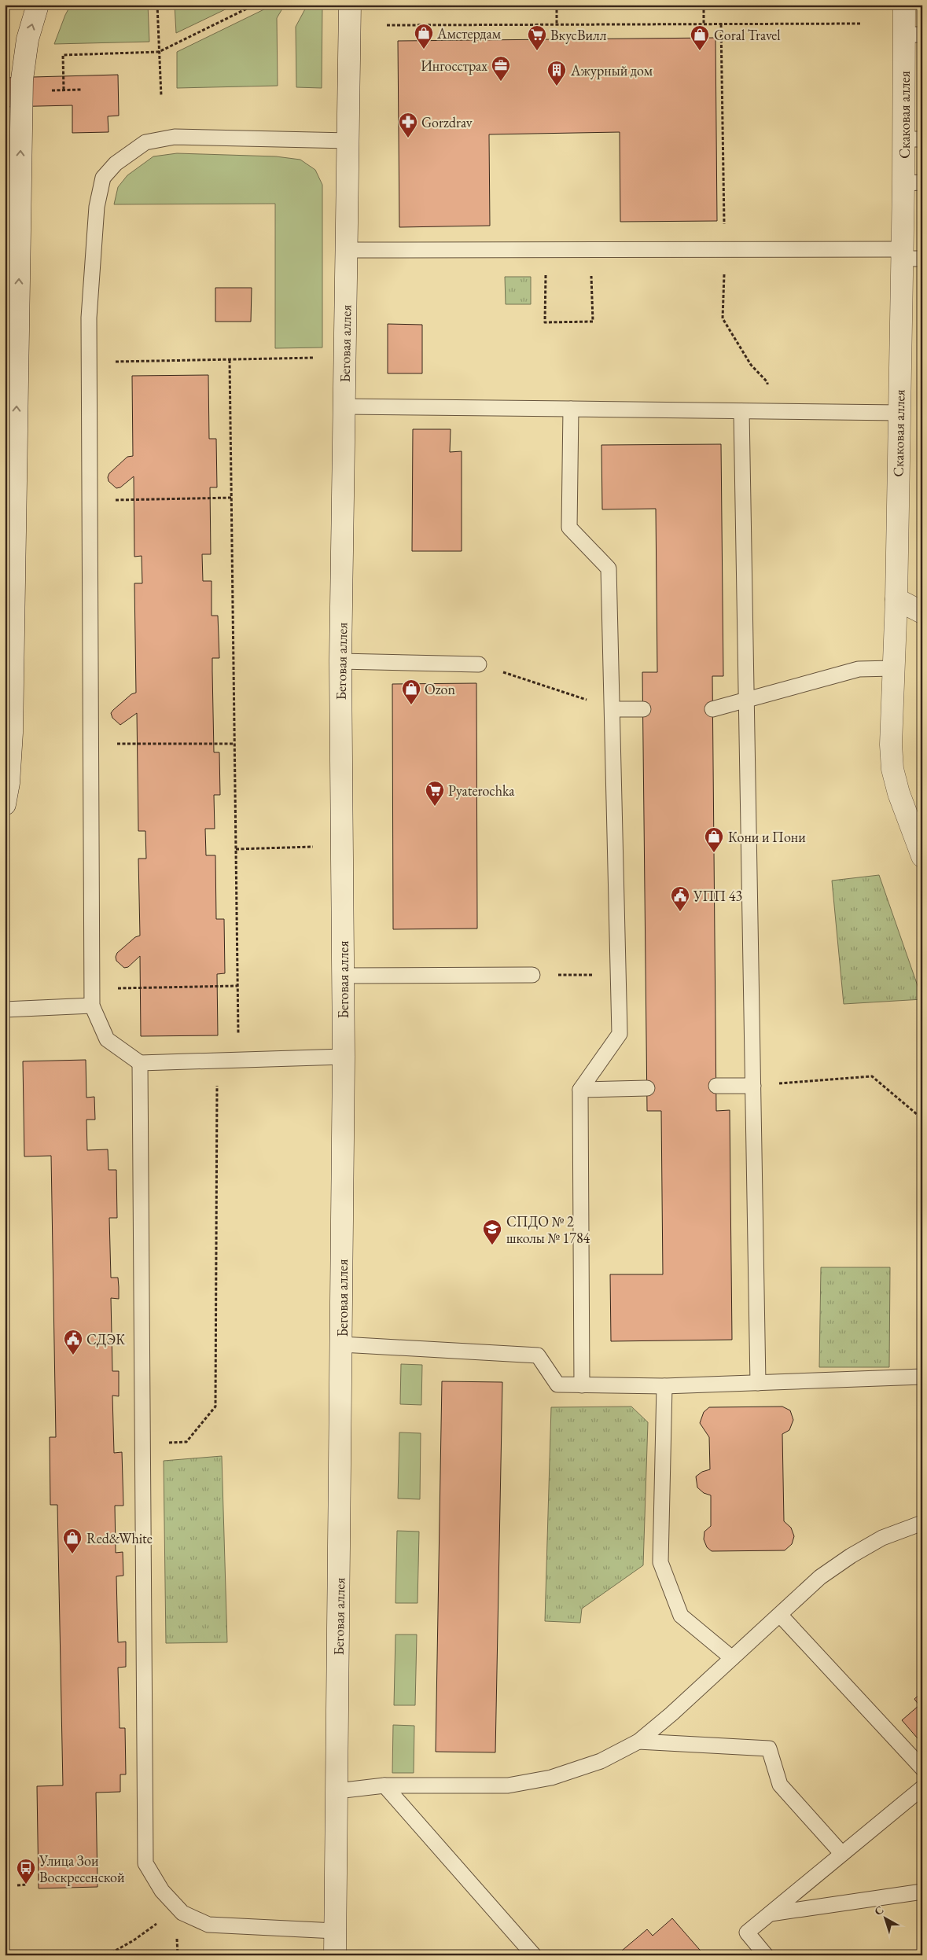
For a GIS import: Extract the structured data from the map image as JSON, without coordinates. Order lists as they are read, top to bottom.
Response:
{
  "streets": {
    "street": ["Скаковая аллея", "Беговая аллея"]
  },
  "places": {
    "shop": [
      "Амстердам",
      "Coral Travel",
      "Ozon",
      "Кони и Пони",
      "Red&White"
    ],
    "supermarket": ["ВкусВилл", "Pyaterochka"],
    "office": ["Ингосстрах"],
    "building": ["Ажурный дом"],
    "pharmacy": ["Gorzdrav"],
    "public building": ["УПП 43", "СДЭК"],
    "school or university": ["СПДО № 2 школы № 1784"],
    "bus stop": ["Улица Зои Воскресенской"]
  },
  "north": "top left"
}
